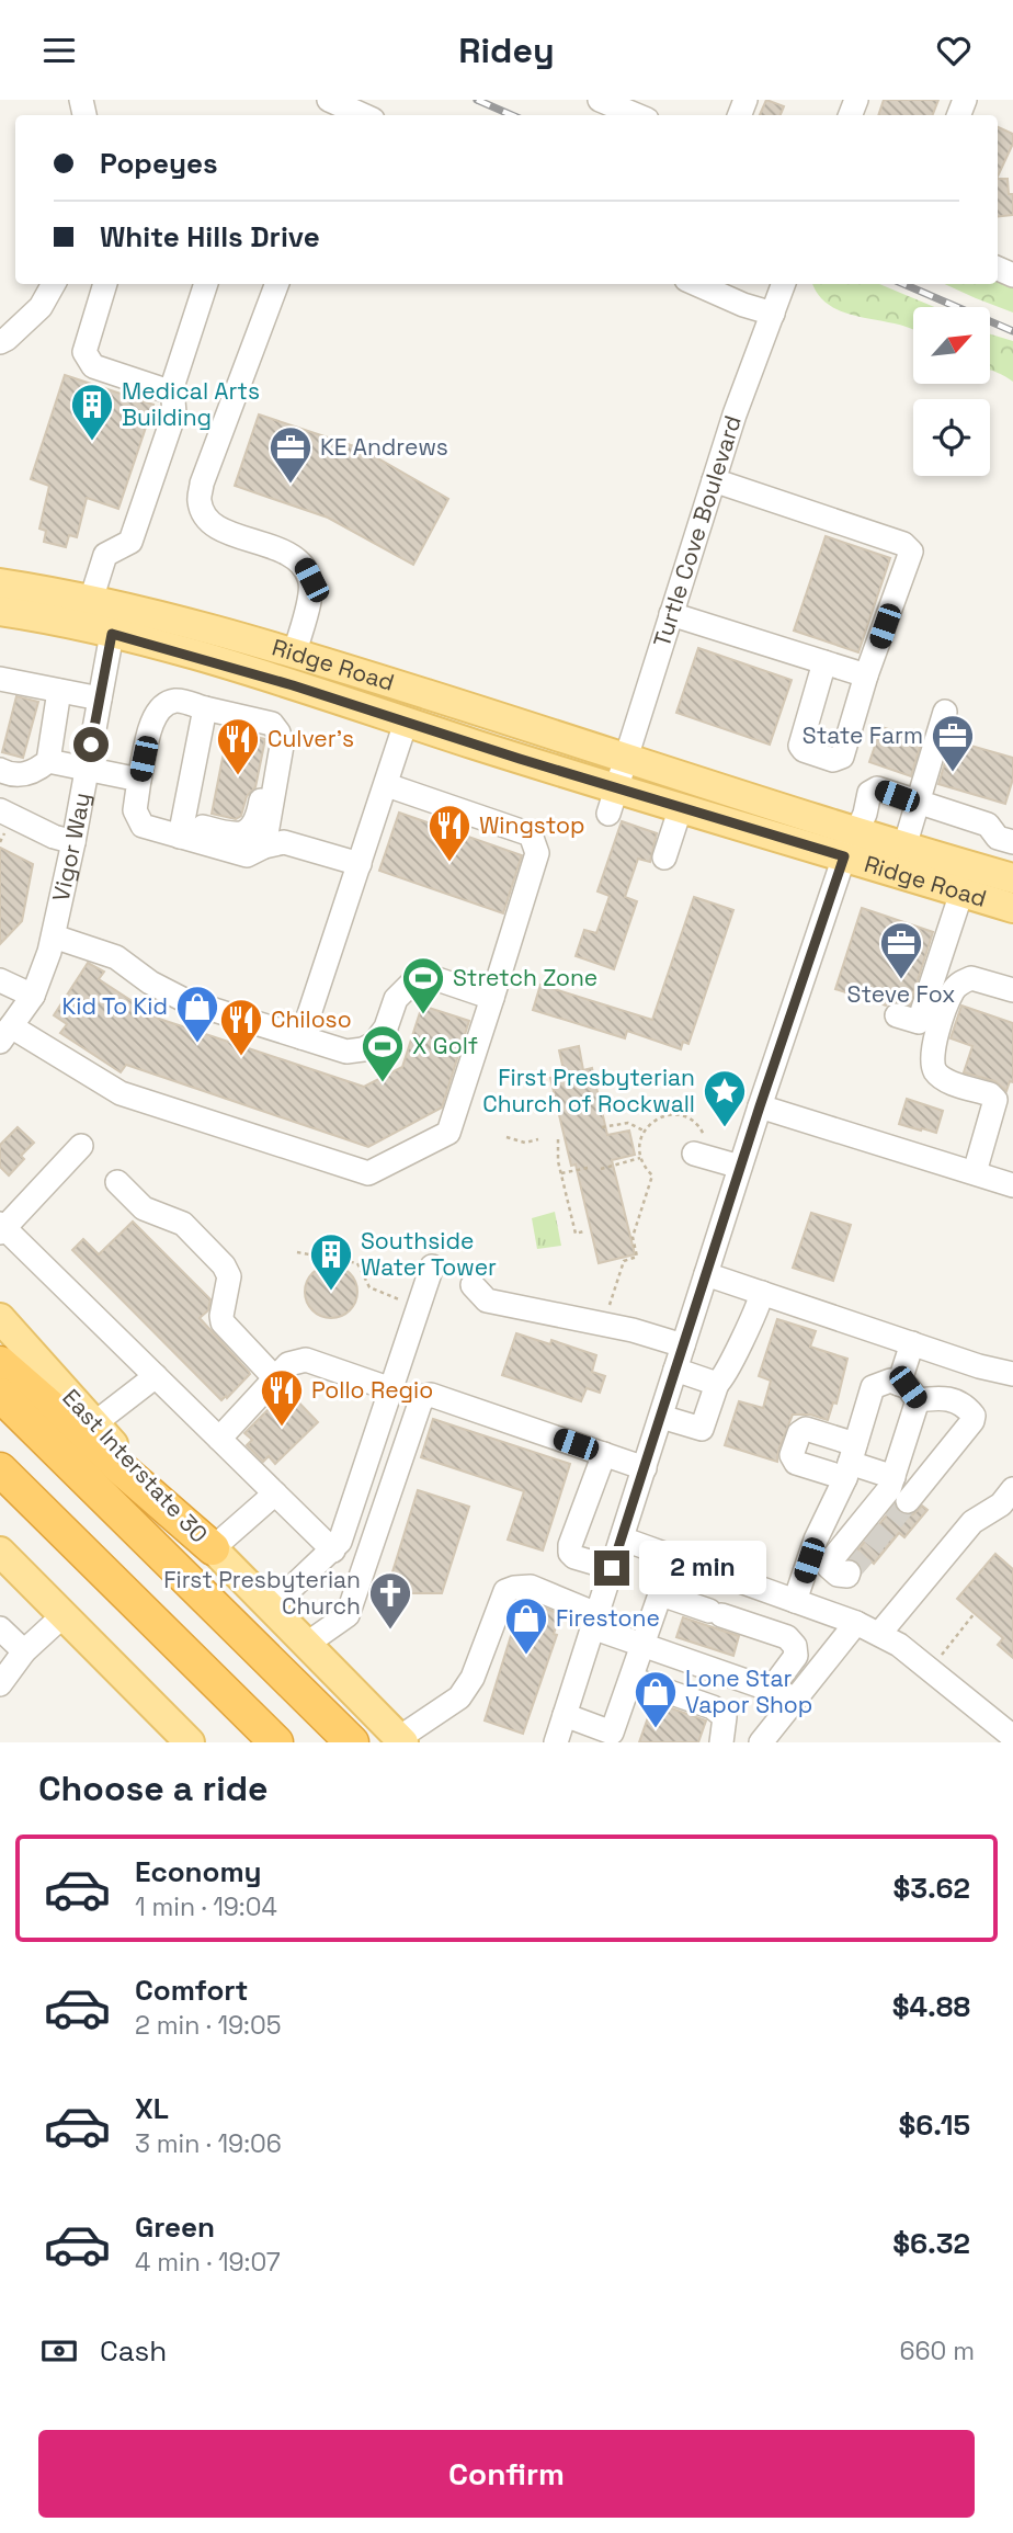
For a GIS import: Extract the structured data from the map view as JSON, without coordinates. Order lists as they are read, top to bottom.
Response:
{
  "streets": {
    "main road": ["Ridge Road", "East Interstate 30"],
    "street": ["Turtle Cove Boulevard", "Vigor Way"]
  },
  "crossings": [
    ["Turtle Cove Boulevard", "Ridge Road"],
    ["Ridge Road", "Vigor Way"]
  ],
  "places": {
    "building": ["Medical Arts Building", "Southside Water Tower"],
    "office": ["KE Andrews", "State Farm", "Steve Fox"],
    "restaurant": [
      "Culver's",
      "Wingstop",
      "Chiloso",
      "Pollo Regio"
    ],
    "sports": ["Stretch Zone", "X Golf"],
    "shop": ["Kid To Kid", "Firestone", "Lone Star Vapor Shop"],
    "place": ["First Presbyterian Church of Rockwall"],
    "church": ["First Presbyterian Church"]
  },
  "north": "top right",
  "page": {
    "header": "Ridey",
    "banner": ["Popeyes", "White Hills Drive"],
    "bubble": "2 min",
    "heading": "Choose a ride",
    "list": [
      {
        "name": "Economy",
        "note": "1 min · 19:04",
        "value": "$3.62"
      },
      {
        "name": "Comfort",
        "note": "2 min · 19:05",
        "value": "$4.88"
      },
      {
        "name": "XL",
        "note": "3 min · 19:06",
        "value": "$6.15"
      },
      {
        "name": "Green",
        "note": "4 min · 19:07",
        "value": "$6.32"
      }
    ],
    "pay": ["Cash", "660 m"],
    "buttons": "Confirm"
  }
}
